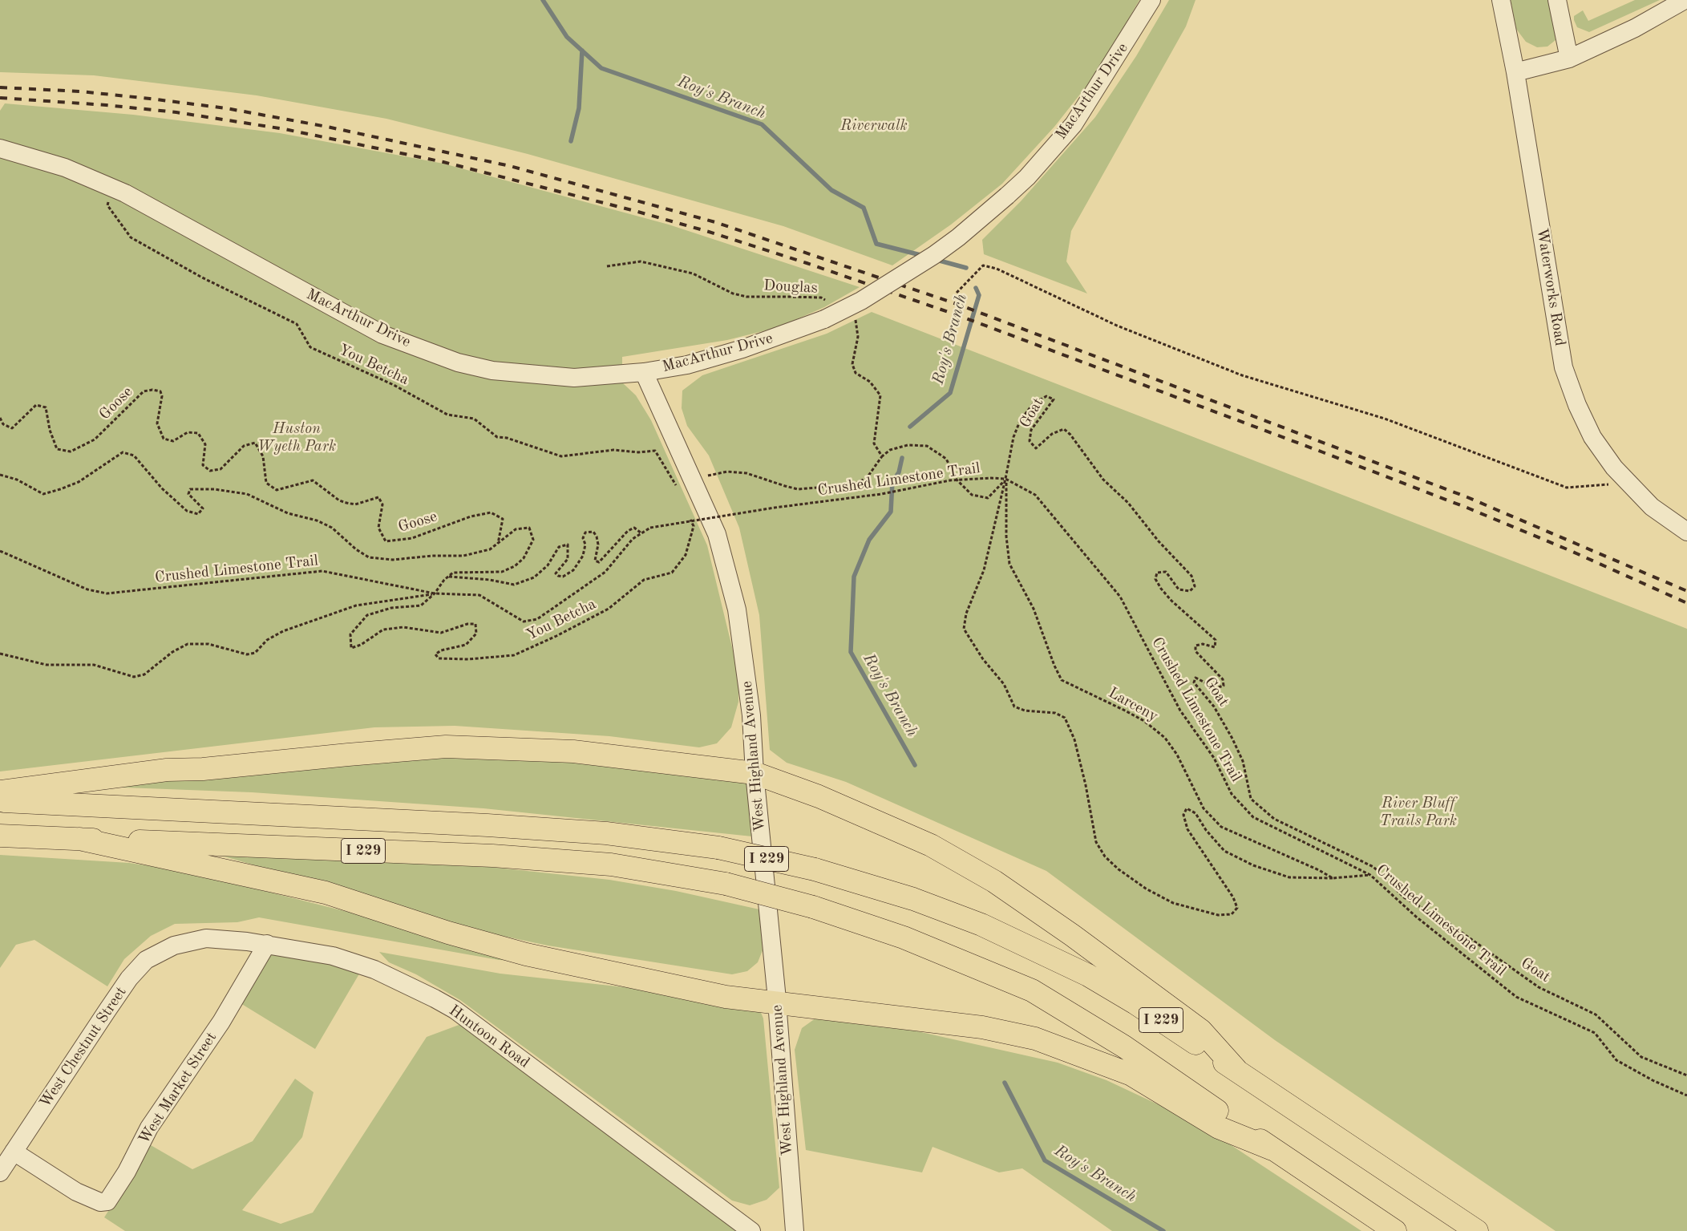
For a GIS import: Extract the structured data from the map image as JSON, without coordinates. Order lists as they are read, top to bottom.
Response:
{
  "streets": {
    "highway": ["I 229"],
    "street": [
      "MacArthur Drive",
      "Waterworks Road",
      "West Highland Avenue",
      "Huntoon Road",
      "West Chestnut Street",
      "West Market Street"
    ],
    "path": [
      "Douglas",
      "You Betcha",
      "Goose",
      "Goat",
      "Crushed Limestone Trail",
      "Larceny"
    ]
  },
  "crossings": [
    ["MacArthur Drive", "You Betcha"],
    ["MacArthur Drive", "West Highland Avenue"],
    ["You Betcha", "Crushed Limestone Trail"],
    ["You Betcha", "West Highland Avenue"],
    ["Goat", "Crushed Limestone Trail"],
    ["Goat", "Larceny"],
    ["Crushed Limestone Trail", "Larceny"],
    ["Huntoon Road", "West Chestnut Street"],
    ["Huntoon Road", "West Market Street"],
    ["West Chestnut Street", "West Market Street"]
  ],
  "water": ["Roy's Branch"],
  "parks": ["Riverwalk", "Huston Wyeth Park", "River Bluff Trails Park"]
}
